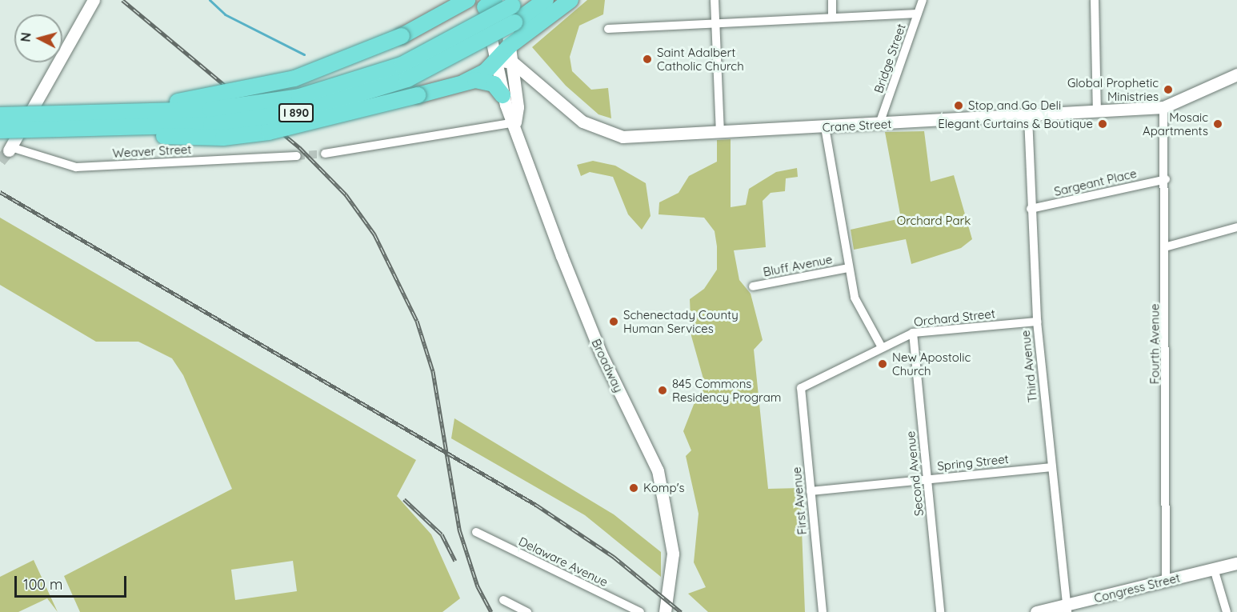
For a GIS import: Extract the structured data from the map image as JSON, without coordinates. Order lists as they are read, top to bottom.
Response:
{
  "streets": {
    "highway": ["I 890"],
    "street": [
      "Bridge Street",
      "Crane Street",
      "Weaver Street",
      "Sargeant Place",
      "Bluff Avenue",
      "Orchard Street",
      "Fourth Avenue",
      "Broadway",
      "Third Avenue",
      "Spring Street",
      "Second Avenue",
      "First Avenue",
      "Delaware Avenue",
      "Congress Street"
    ]
  },
  "crossings": [
    ["Bridge Street", "Crane Street"],
    ["I 890", "Broadway"],
    ["Crane Street", "Fourth Avenue"],
    ["Crane Street", "Broadway"],
    ["Crane Street", "Third Avenue"],
    ["Sargeant Place", "Fourth Avenue"],
    ["Sargeant Place", "Third Avenue"],
    ["Orchard Street", "Third Avenue"],
    ["Orchard Street", "Second Avenue"],
    ["Orchard Street", "First Avenue"],
    ["Fourth Avenue", "Congress Street"],
    ["Third Avenue", "Spring Street"],
    ["Third Avenue", "Congress Street"],
    ["Spring Street", "Second Avenue"],
    ["Spring Street", "First Avenue"]
  ],
  "parks": ["Orchard Park"],
  "places": [
    "Saint Adalbert Catholic Church",
    "Global Prophetic Ministries",
    "Stop and Go Deli",
    "Elegant Curtains & Boutique",
    "Mosaic Apartments",
    "Schenectady County Human Services",
    "New Apostolic Church",
    "845 Commons Residency Program",
    "Komp's"
  ],
  "scale_bar": "100 m",
  "north": "left"
}
